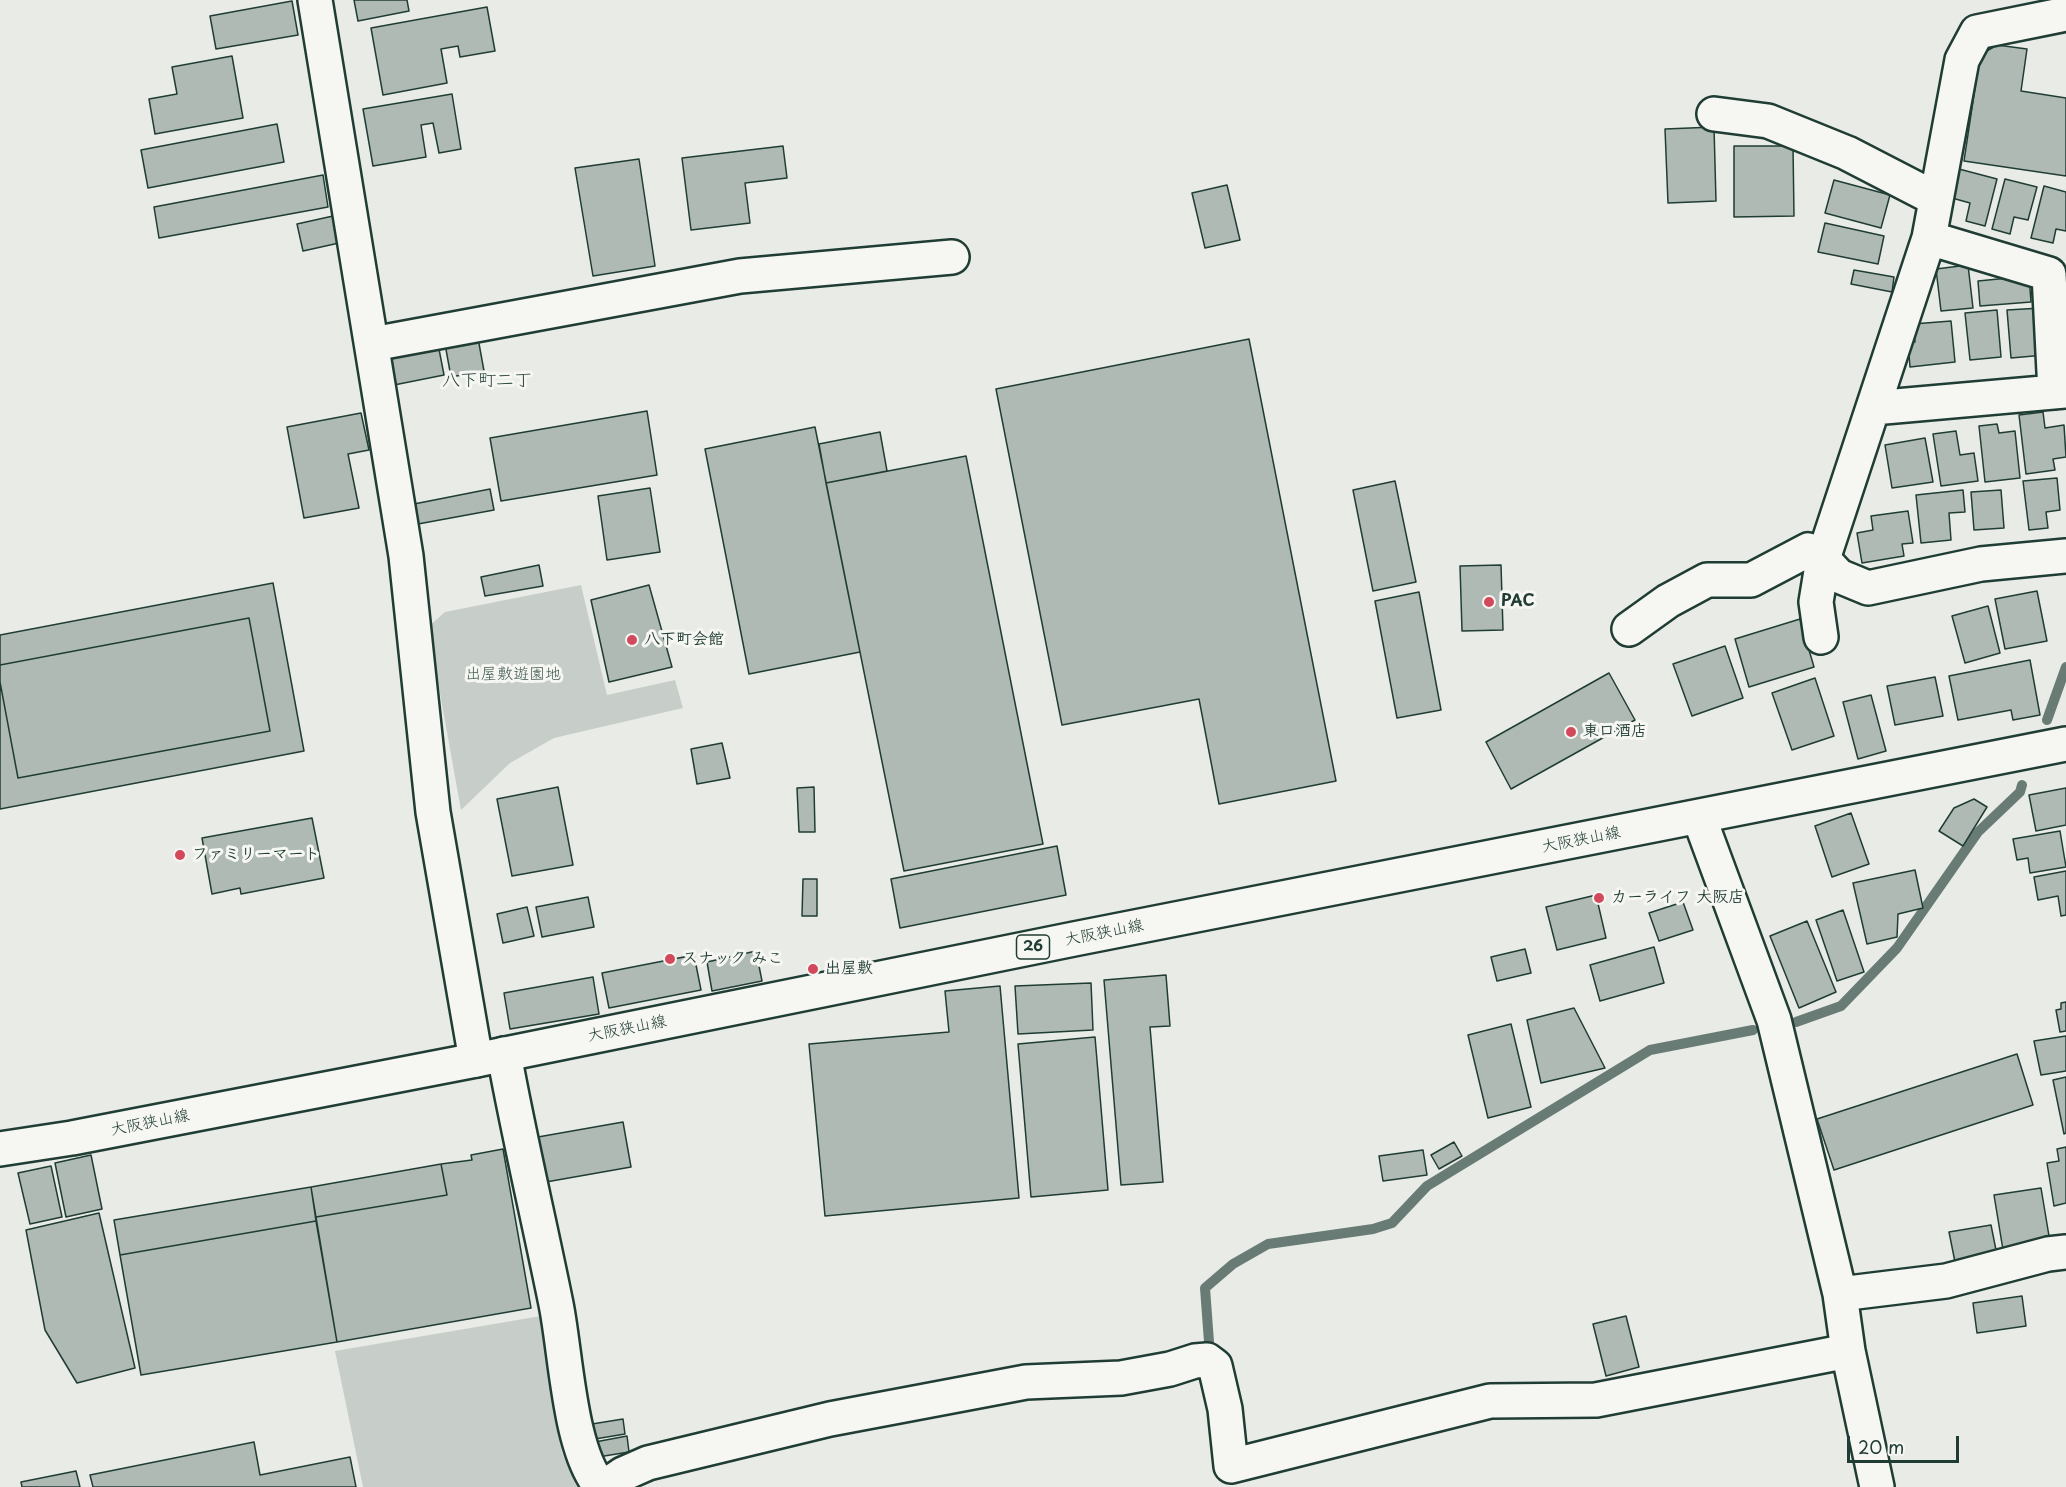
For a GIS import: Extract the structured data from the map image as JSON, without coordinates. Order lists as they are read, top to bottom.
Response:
{
  "streets": {
    "street": ["大阪狭山線", "26"]
  },
  "districts": ["八下町二丁"],
  "parks": ["出屋敷遊園地"],
  "places": [
    "PAC",
    "八下町会館",
    "東口酒店",
    "ファミリーマート",
    "カーライフ 大阪店",
    "スナック みこ",
    "出屋敷"
  ],
  "scale_bar": "20 m"
}
